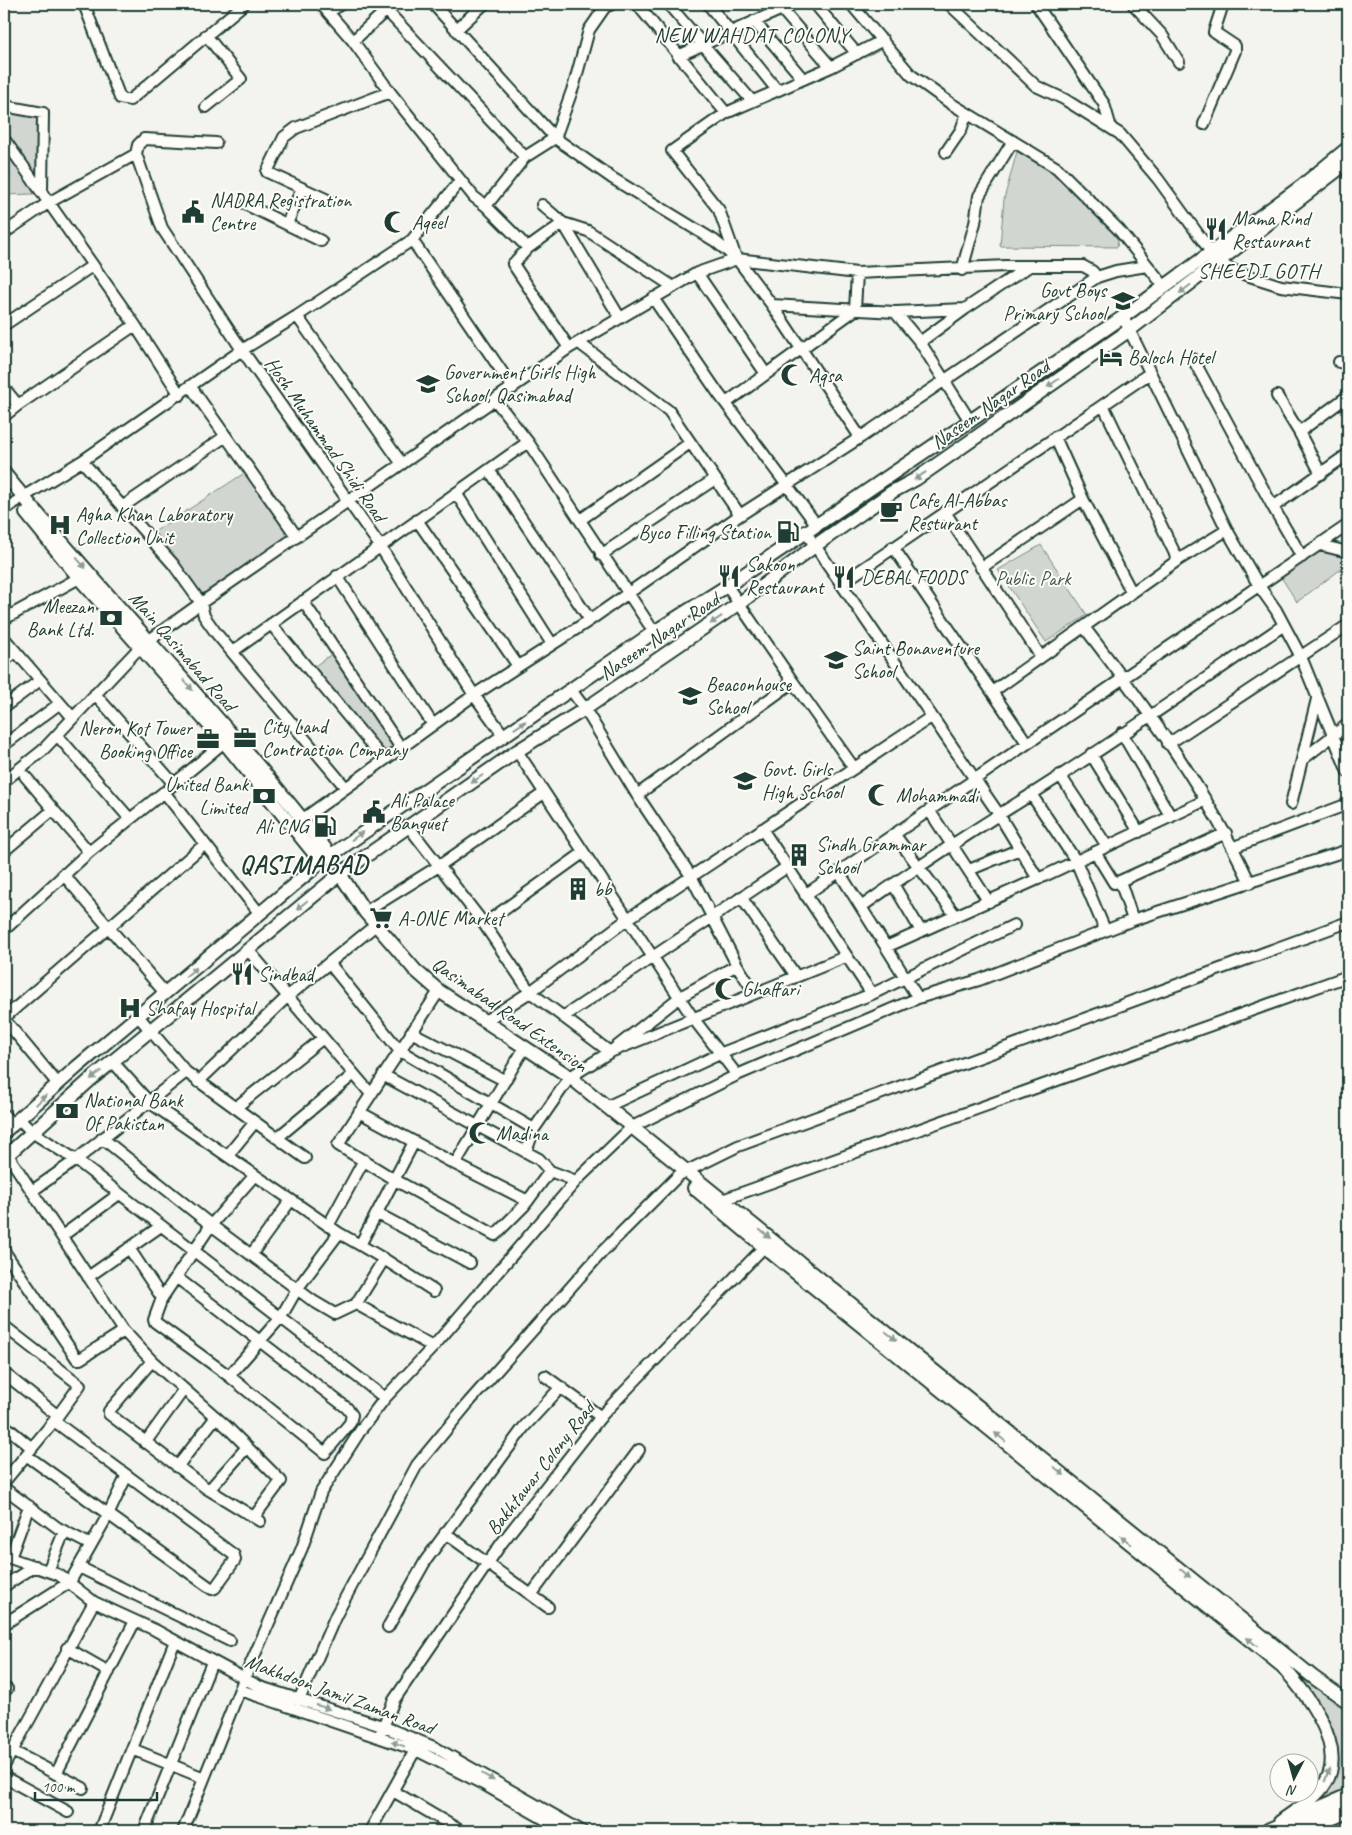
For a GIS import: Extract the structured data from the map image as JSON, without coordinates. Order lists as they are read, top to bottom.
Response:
{
  "streets": {
    "main road": ["Naseem Nagar Road", "Main Qasimabad Road", "Qasimabad Road Extension"],
    "street": ["Hosh Muhammad Shidi Road", "Bakhtawar Colony Road", "Makhdoon Jamil Zaman Road"]
  },
  "crossings": [
    ["Naseem Nagar Road", "Hosh Muhammad Shidi Road"],
    ["Naseem Nagar Road", "Main Qasimabad Road"],
    ["Naseem Nagar Road", "Qasimabad Road Extension"],
    ["Bakhtawar Colony Road", "Makhdoon Jamil Zaman Road"]
  ],
  "districts": ["NEW WAHDAT COLONY", "SHEEDI GOTH", "QASIMABAD"],
  "parks": ["Public Park"],
  "places": {
    "public building": ["NADRA Registration Centre", "Ali Palace Banquet"],
    "mosque": [
      "Aqeel",
      "Aqsa",
      "Mohammadi",
      "Ghaffari",
      "Madina"
    ],
    "restaurant": [
      "Mama Rind Restaurant",
      "Sakoon Restaurant",
      "DEBAL FOODS",
      "Sindbad"
    ],
    "school or university": [
      "Govt Boys Primary School",
      "Government Girls High School, Qasimabad",
      "Saint Bonaventure School",
      "Beaconhouse School",
      "Govt. Girls High School"
    ],
    "hotel": ["Baloch Hotel"],
    "cafe": ["Cafe Al-Abbas Resturant"],
    "hospital": ["Agha Khan Laboratory Collection Unit", "Shafay Hospital"],
    "fuel station": ["Byco Filling Station", "Ali CNG"],
    "bank": ["Meezan Bank Ltd.", "United Bank Limited", "National Bank Of Pakistan"],
    "office": ["City Land Contraction Company", "Neron Kot Tower Booking Office"],
    "building": ["Sindh Grammar School", "bb"],
    "supermarket": ["A-ONE Market"]
  },
  "scale_bar": "100 m",
  "north": "bottom"
}
